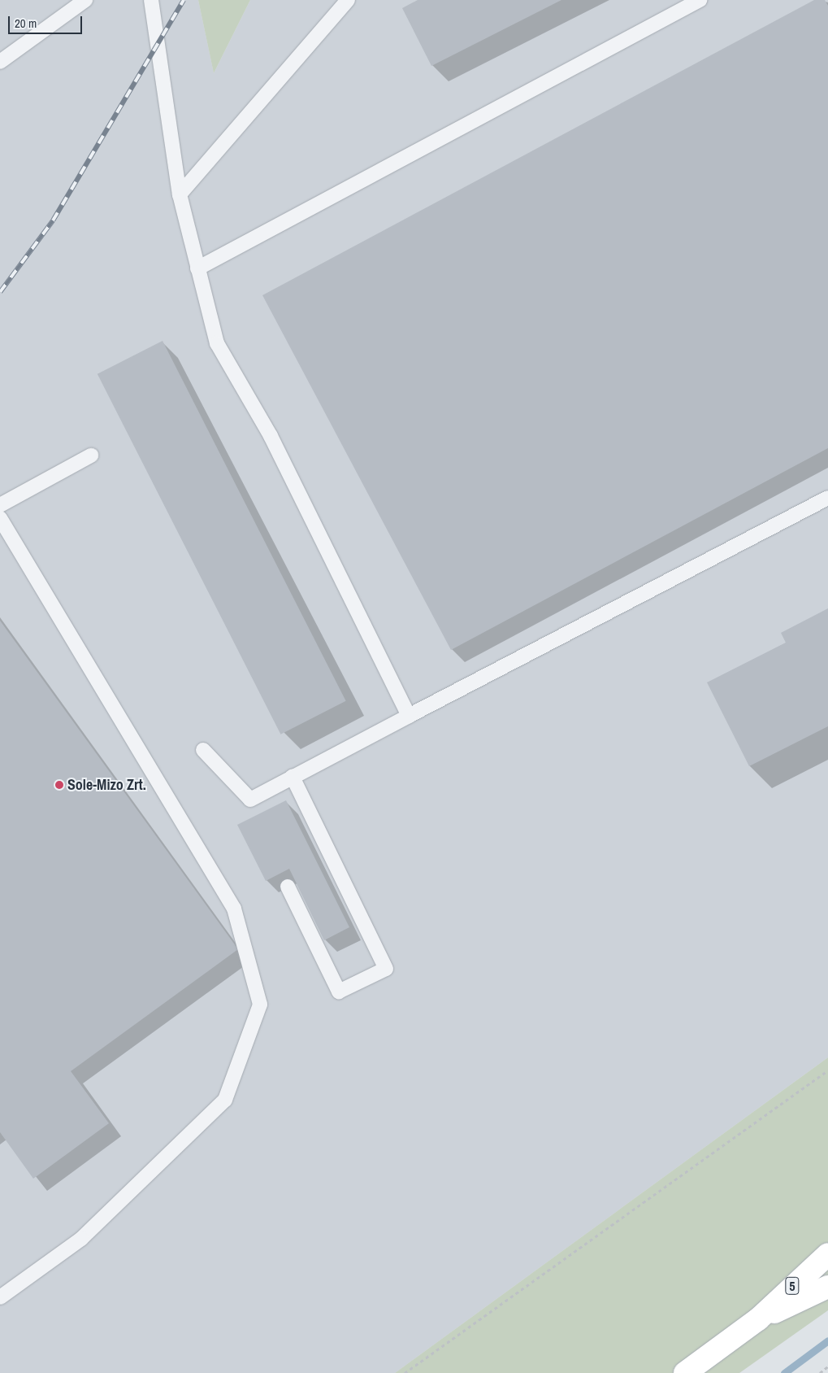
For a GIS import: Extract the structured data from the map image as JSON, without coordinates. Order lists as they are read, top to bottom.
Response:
{
  "streets": {
    "main road": ["5"]
  },
  "places": ["Sole-Mizo Zrt."],
  "scale_bar": "20 m"
}
